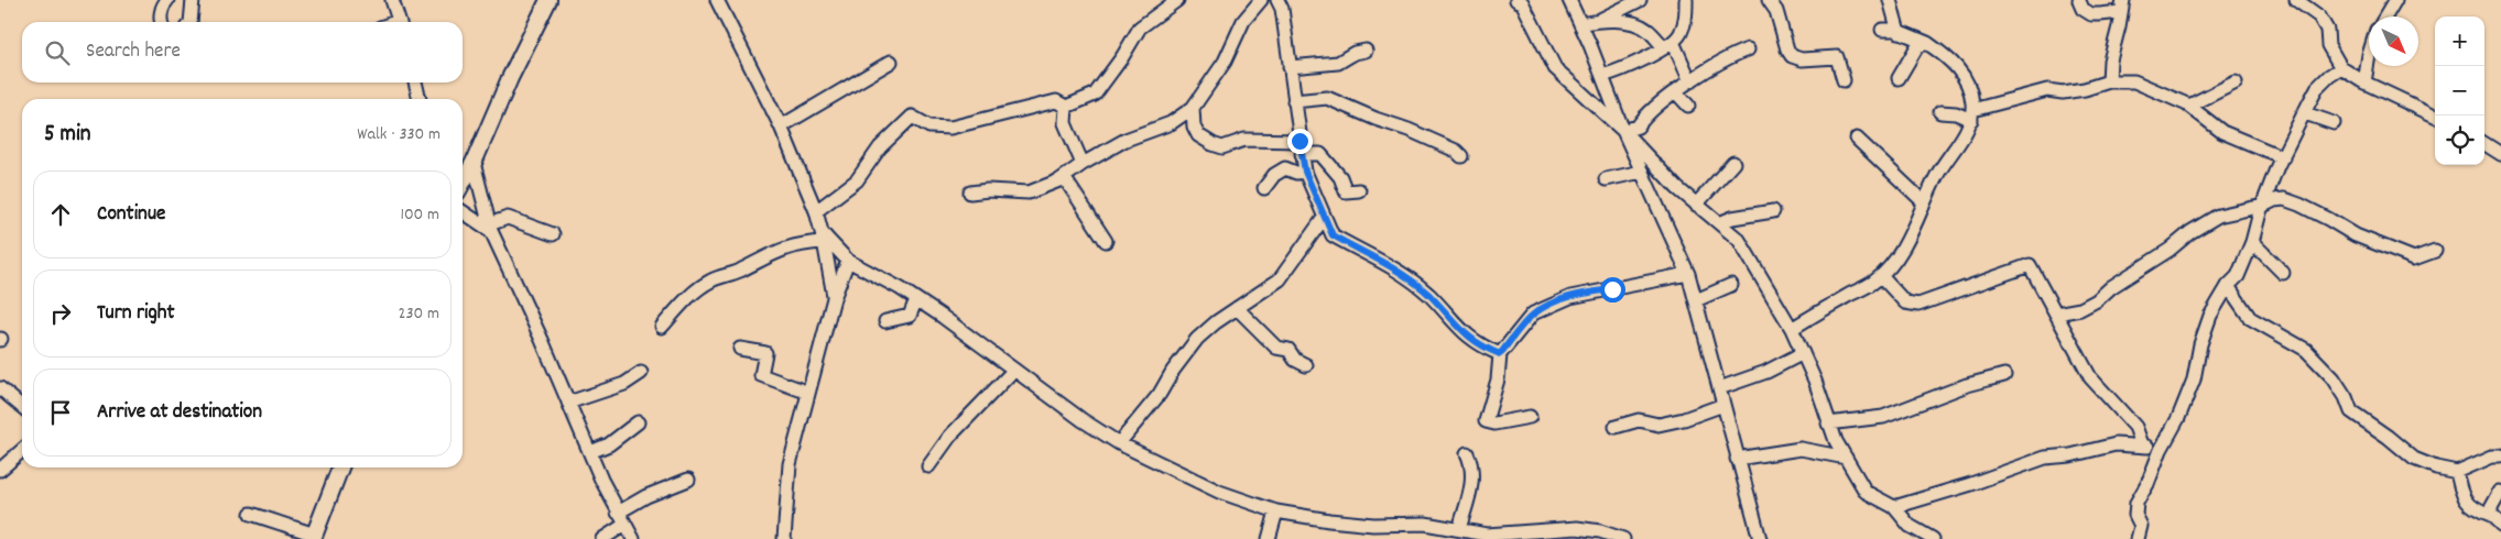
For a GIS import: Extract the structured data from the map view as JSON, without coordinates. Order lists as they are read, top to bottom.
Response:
{
  "north": "bottom right",
  "page": {
    "map_buttons": ["+", "−"],
    "search": "Search here",
    "heading": ["5 min", "Walk · 330 m"],
    "list": [
      ["Continue", "100 m"],
      ["Turn right", "230 m"],
      "Arrive at destination"
    ]
  }
}
